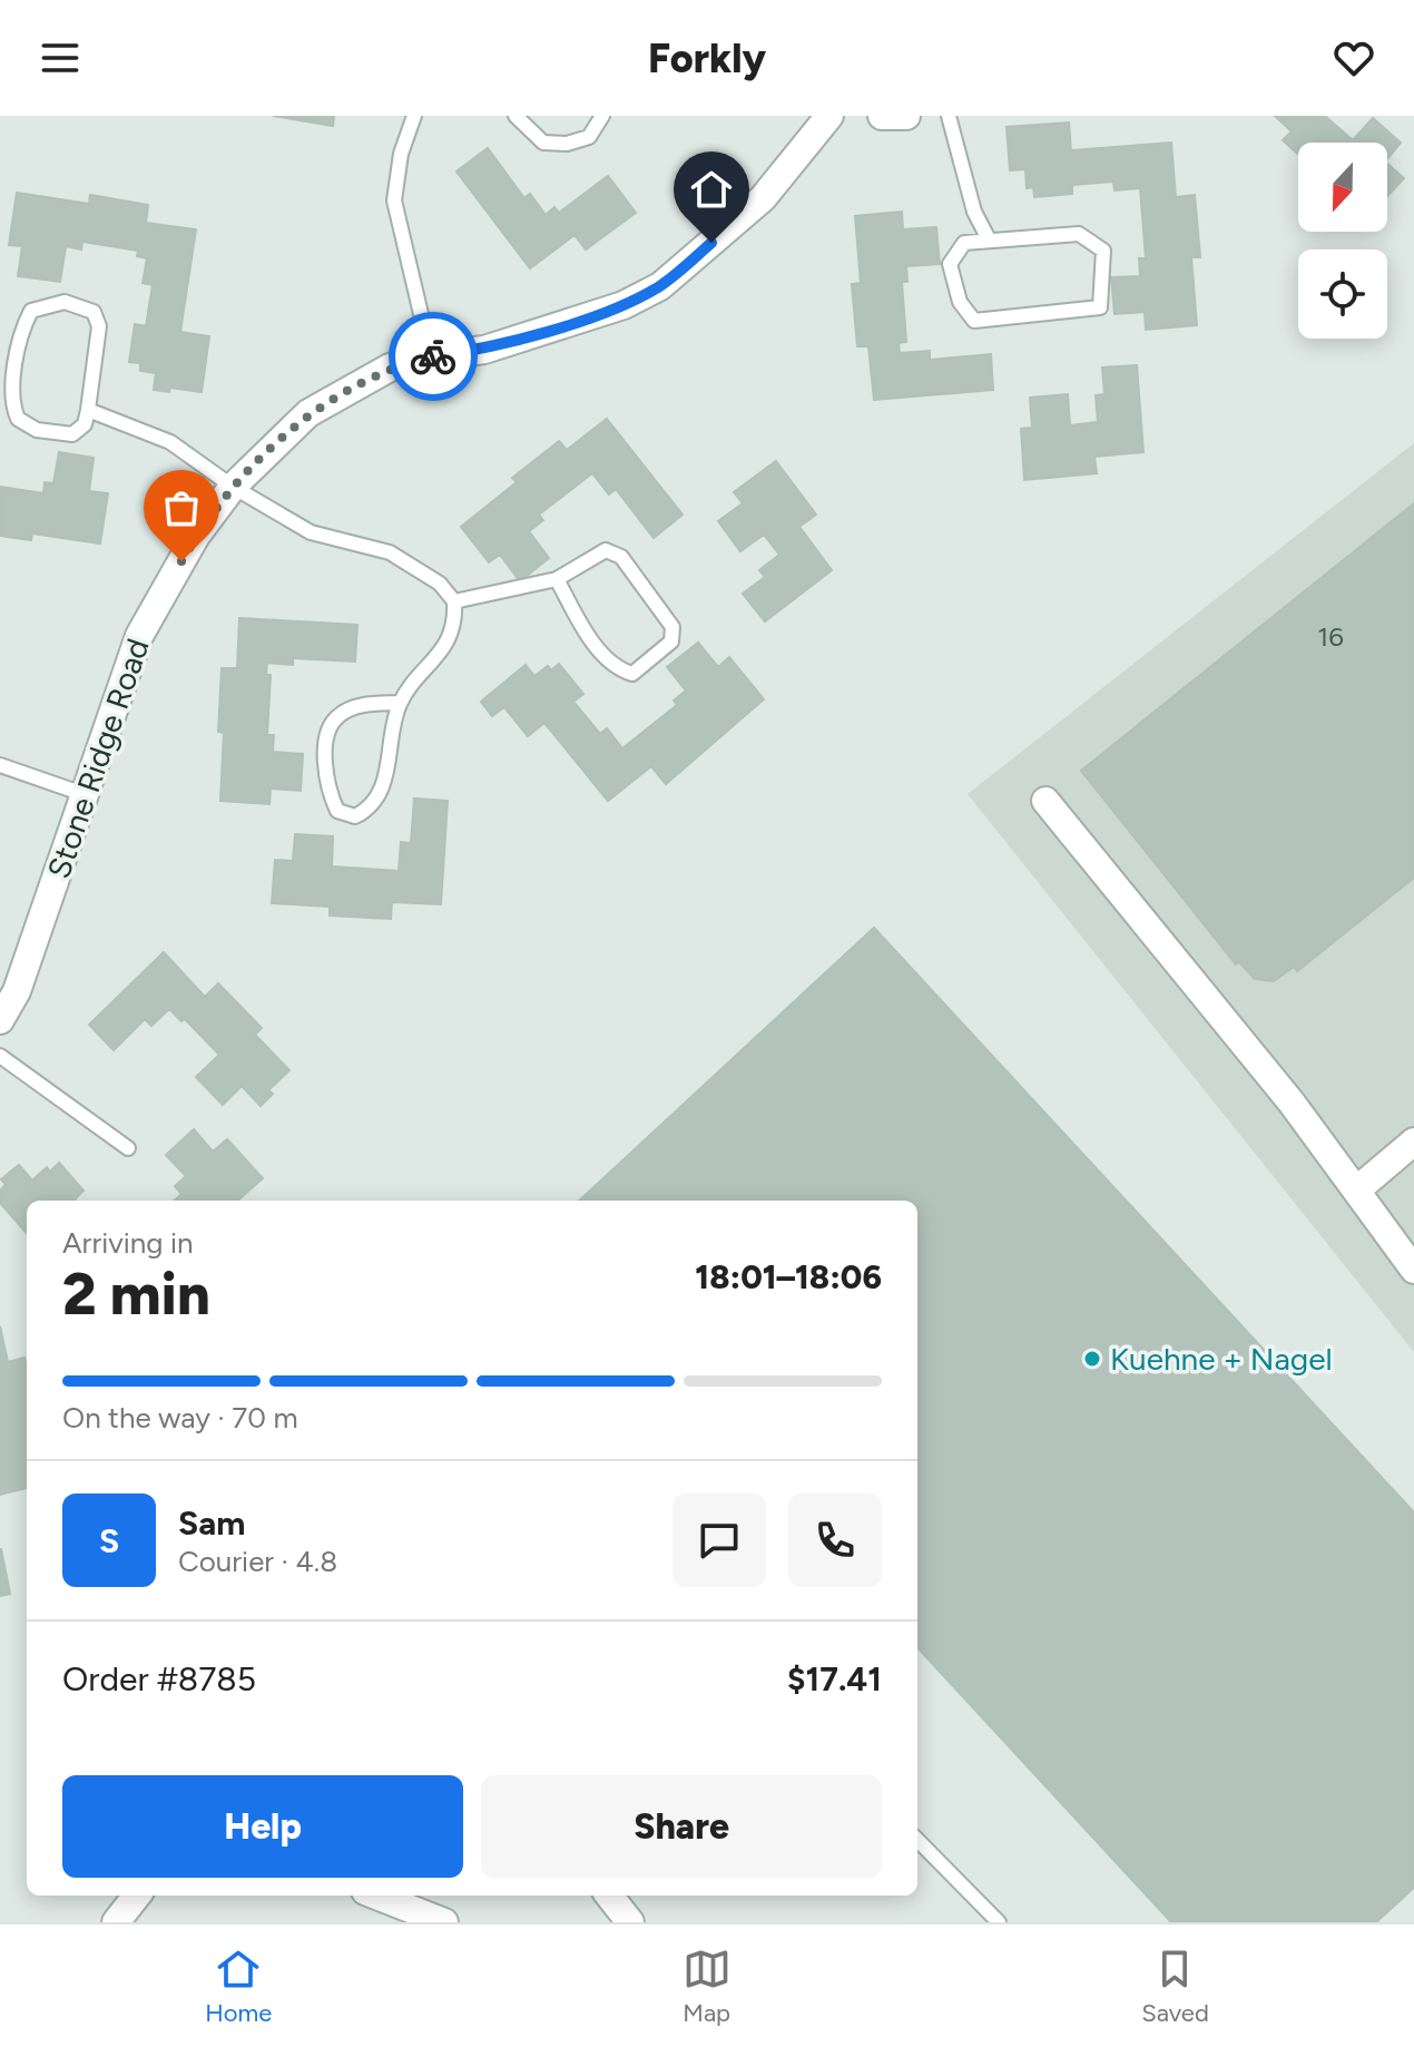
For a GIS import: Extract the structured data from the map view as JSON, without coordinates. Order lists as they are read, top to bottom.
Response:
{
  "streets": {
    "street": ["Stone Ridge Road"]
  },
  "places": ["Kuehne + Nagel"],
  "house_numbers": ["16"],
  "north": "bottom",
  "page": {
    "header": "Forkly",
    "heading": ["2 min", "Arriving in", "18:01–18:06"],
    "panel": [
      "Sam",
      "Courier · 4.8",
      "Order #8785",
      "$17.41"
    ],
    "bar": "On the way · 70 m",
    "round": "S",
    "buttons": ["Help", "Share"],
    "tabs": ["Home", "Map", "Saved"]
  }
}
